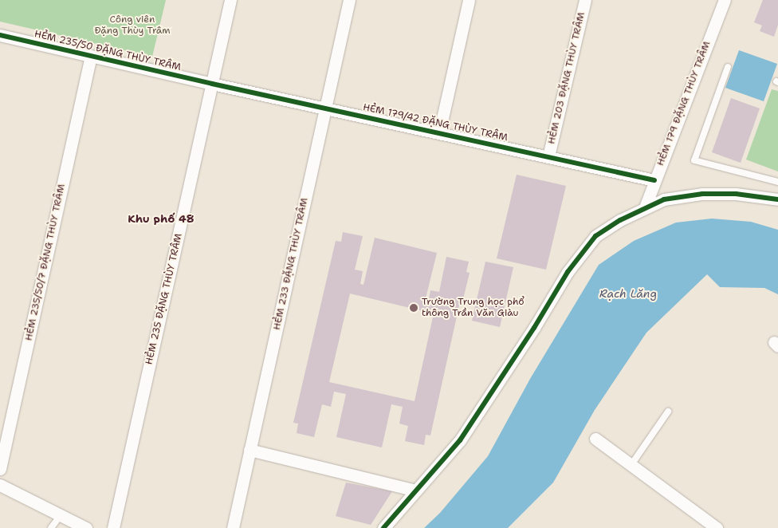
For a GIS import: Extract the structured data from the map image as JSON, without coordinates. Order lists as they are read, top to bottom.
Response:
{
  "streets": {
    "street": [
      "HẺM 235/50 ĐẶNG THÙY TRÂM",
      "HẺM 203 ĐẶNG THÙY TRÂM",
      "HẺM 179 ĐẶNG THÙY TRÂM",
      "HẺM 179/42 ĐẶNG THÙY TRÂM",
      "HẺM 235/50/7 ĐẶNG THÙY TRÂM",
      "HẺM 233 ĐẶNG THÙY TRÂM",
      "HẺM 235 ĐẶNG THÙY TRÂM"
    ]
  },
  "crossings": [
    ["HẺM 235/50 ĐẶNG THÙY TRÂM", "HẺM 179/42 ĐẶNG THÙY TRÂM"],
    ["HẺM 235/50 ĐẶNG THÙY TRÂM", "HẺM 235/50/7 ĐẶNG THÙY TRÂM"],
    ["HẺM 235/50 ĐẶNG THÙY TRÂM", "HẺM 235 ĐẶNG THÙY TRÂM"],
    ["HẺM 203 ĐẶNG THÙY TRÂM", "HẺM 179/42 ĐẶNG THÙY TRÂM"],
    ["HẺM 179 ĐẶNG THÙY TRÂM", "HẺM 179/42 ĐẶNG THÙY TRÂM"],
    ["HẺM 179/42 ĐẶNG THÙY TRÂM", "HẺM 233 ĐẶNG THÙY TRÂM"],
    ["HẺM 179/42 ĐẶNG THÙY TRÂM", "HẺM 235 ĐẶNG THÙY TRÂM"]
  ],
  "districts": ["Khu phố 48"],
  "water": ["Rạch Lăng"],
  "parks": ["Công viên Đặng Thùy Trâm"],
  "places": ["Trường Trung học phổ thông Trần Văn Giàu"]
}
